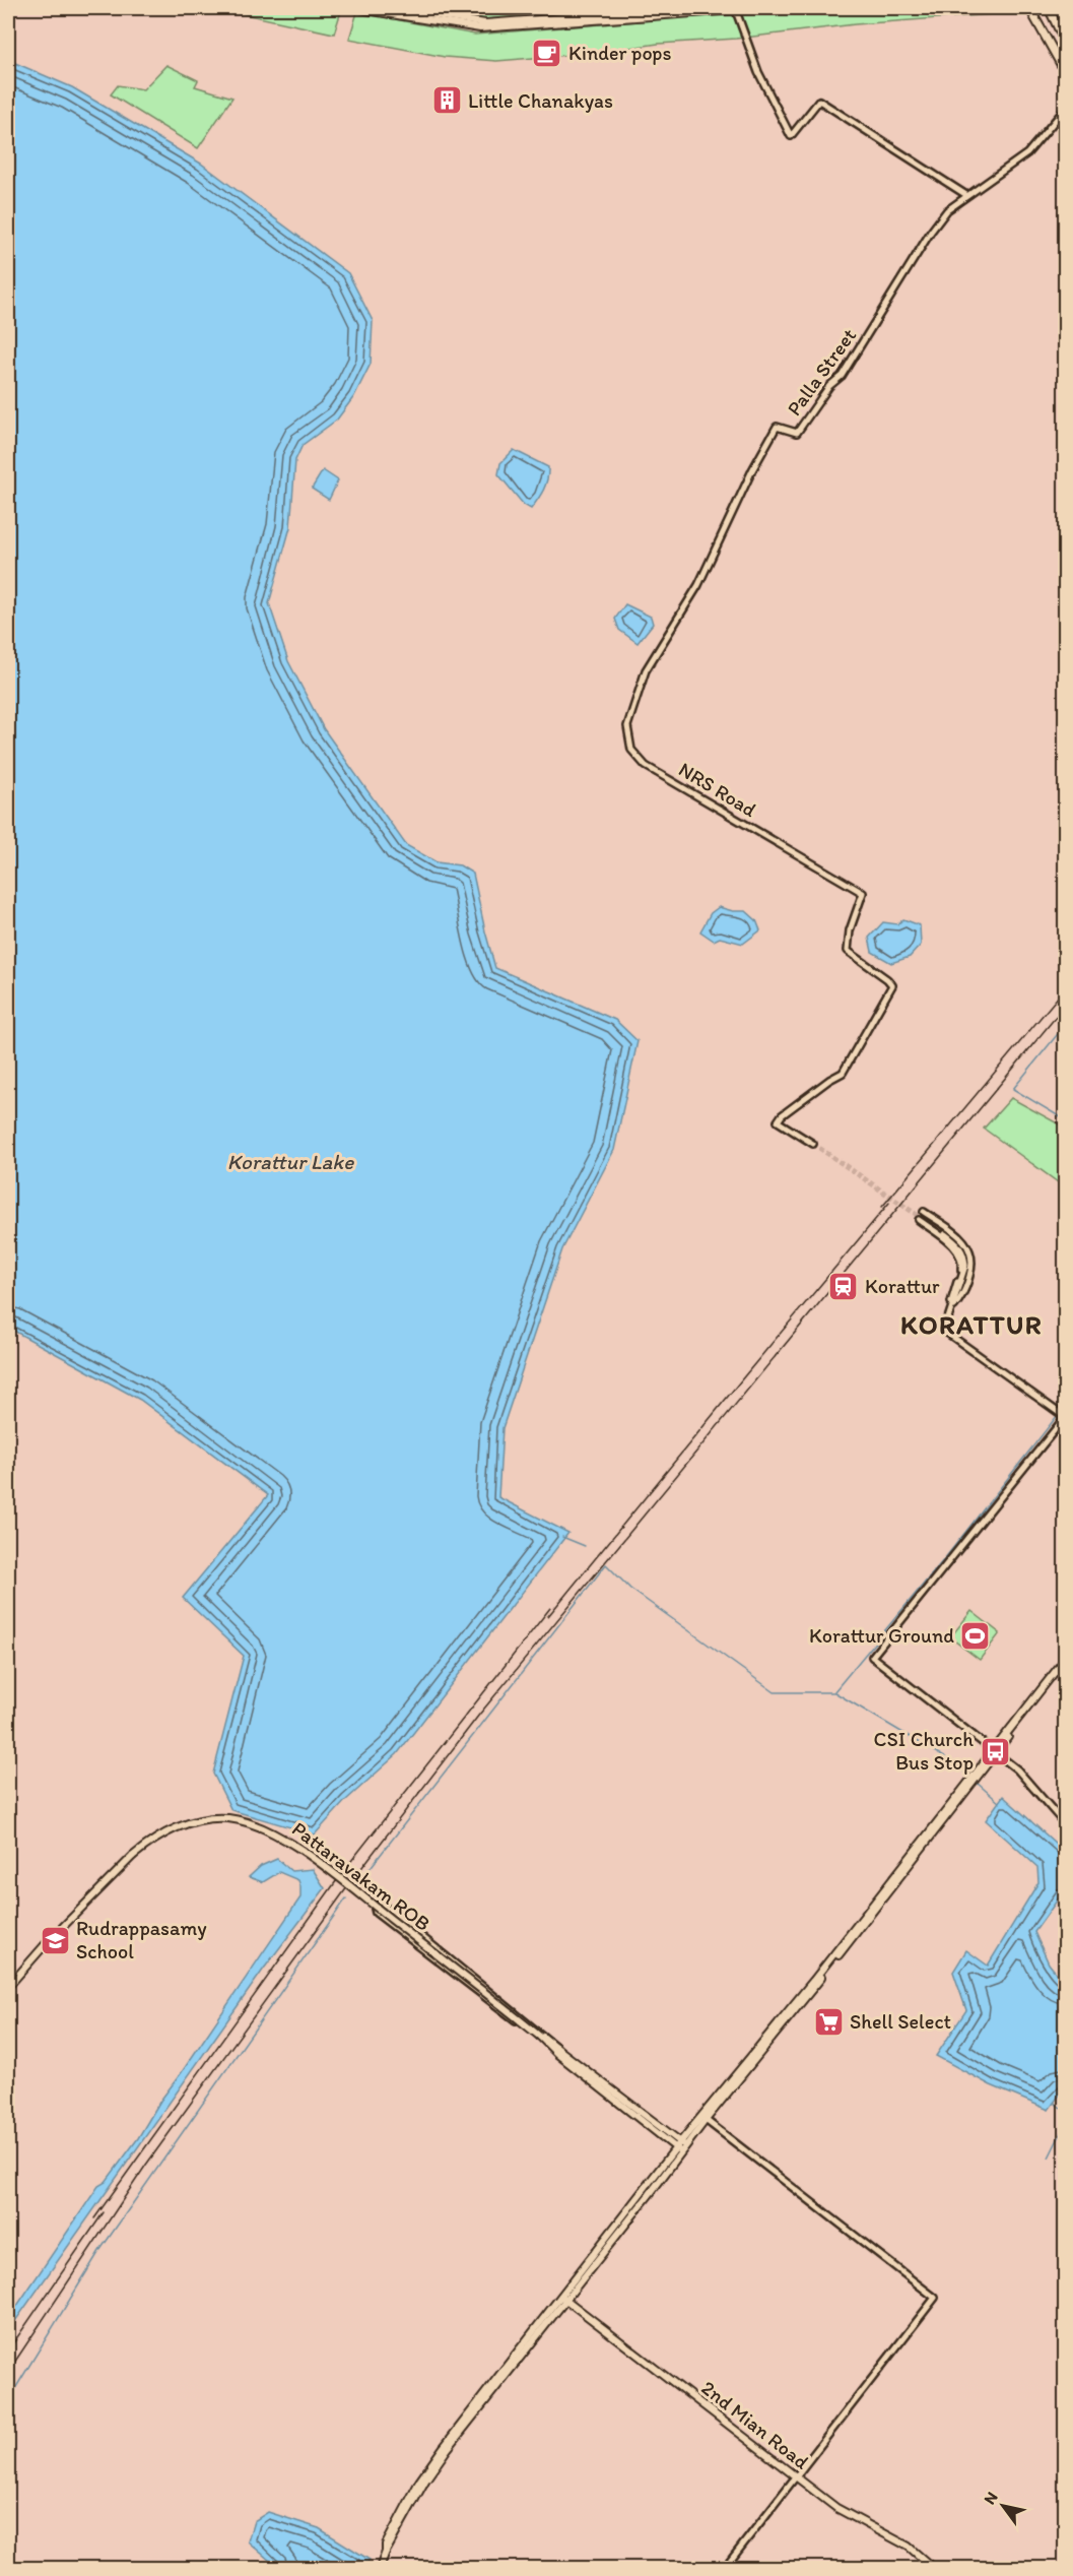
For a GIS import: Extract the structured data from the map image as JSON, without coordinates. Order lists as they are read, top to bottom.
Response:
{
  "streets": {
    "main road": ["Pattaravakam ROB", "2nd Mian Road"],
    "street": ["Palla Street", "NRS Road"]
  },
  "crossings": [
    ["Palla Street", "NRS Road"]
  ],
  "districts": ["KORATTUR"],
  "water": ["Korattur Lake"],
  "places": {
    "cafe": ["Kinder pops"],
    "building": ["Little Chanakyas"],
    "station": ["Korattur"],
    "sports": ["Korattur Ground"],
    "bus stop": ["CSI Church Bus Stop"],
    "school or university": ["Rudrappasamy School"],
    "supermarket": ["Shell Select"]
  },
  "north": "top left"
}
